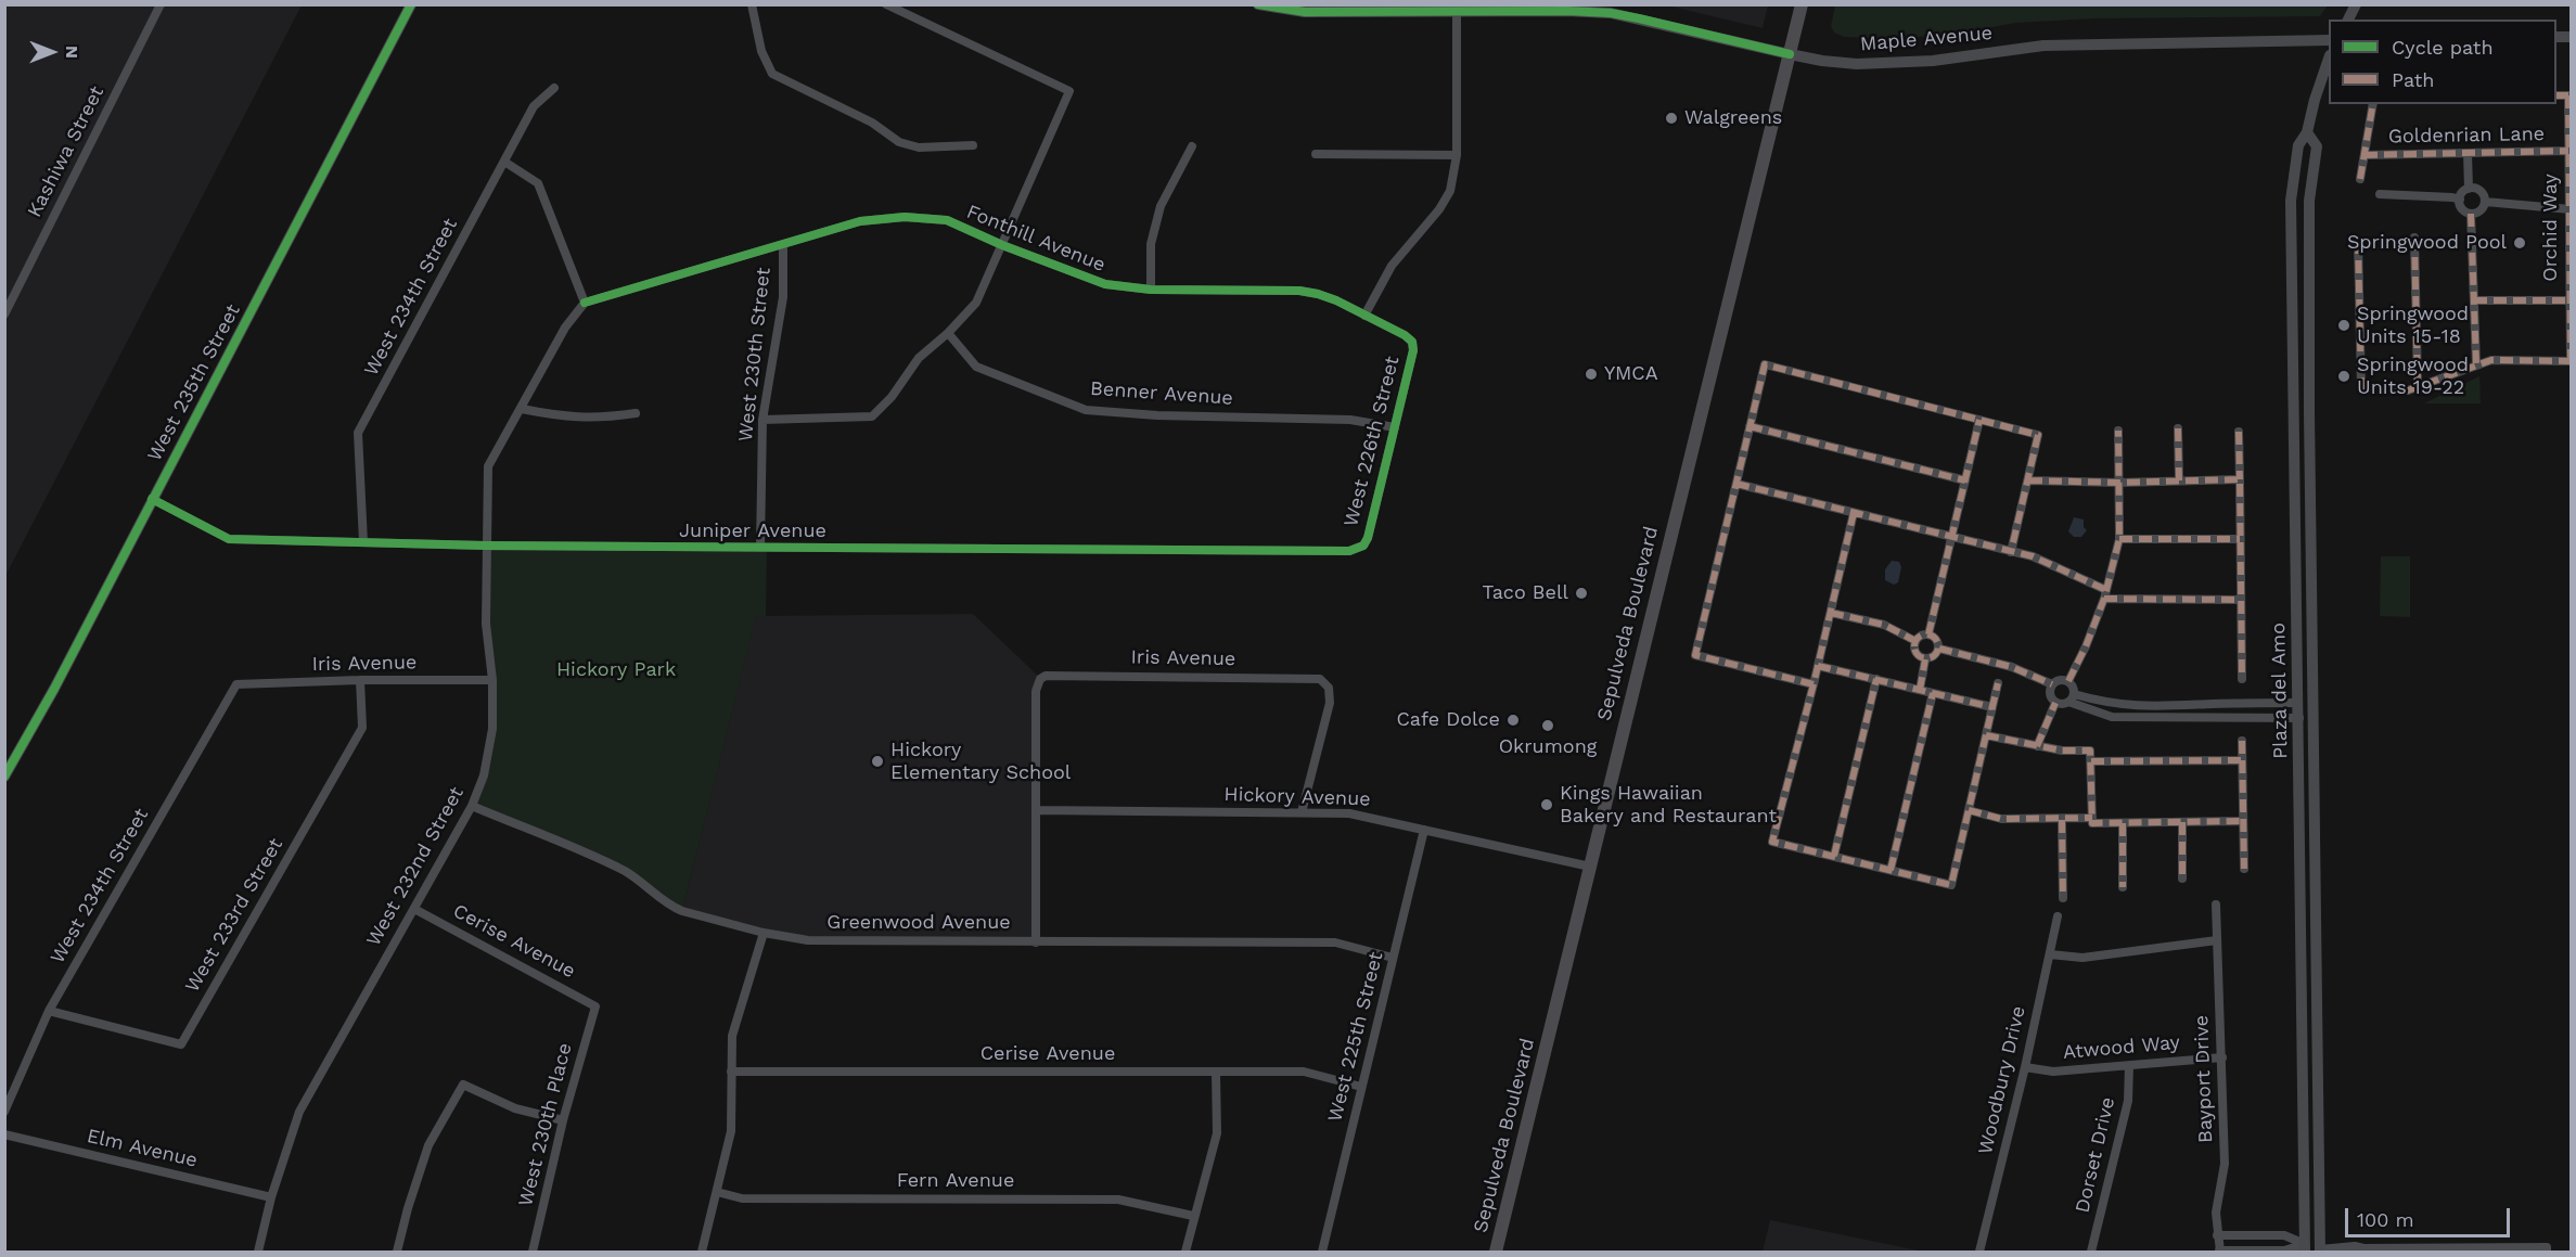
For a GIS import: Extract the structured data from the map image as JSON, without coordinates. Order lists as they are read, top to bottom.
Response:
{
  "streets": {
    "main road": [
      "Maple Avenue",
      "West 235th Street",
      "Sepulveda Boulevard",
      "Plaza del Amo"
    ],
    "street": [
      "Goldenrian Lane",
      "Kashiwa Street",
      "Orchid Way",
      "Fonthill Avenue",
      "West 234th Street",
      "West 230th Street",
      "Benner Avenue",
      "West 226th Street",
      "Juniper Avenue",
      "Iris Avenue",
      "Hickory Avenue",
      "West 232nd Street",
      "West 233rd Street",
      "Greenwood Avenue",
      "Cerise Avenue",
      "West 225th Street",
      "Atwood Way",
      "Bayport Drive",
      "Woodbury Drive",
      "West 230th Place",
      "Elm Avenue",
      "Dorset Drive",
      "Fern Avenue"
    ]
  },
  "crossings": [
    ["Maple Avenue", "Sepulveda Boulevard"],
    ["Goldenrian Lane", "Orchid Way"],
    ["Fonthill Avenue", "West 230th Street"],
    ["Fonthill Avenue", "West 226th Street"],
    ["Fonthill Avenue", "West 232nd Street"],
    ["West 234th Street", "Juniper Avenue"],
    ["West 234th Street", "Iris Avenue"],
    ["West 234th Street", "West 233rd Street"],
    ["West 230th Street", "Juniper Avenue"],
    ["West 235th Street", "Juniper Avenue"],
    ["Benner Avenue", "West 226th Street"],
    ["West 226th Street", "Juniper Avenue"],
    ["Juniper Avenue", "West 232nd Street"],
    ["Sepulveda Boulevard", "Hickory Avenue"],
    ["Iris Avenue", "Hickory Avenue"],
    ["Iris Avenue", "West 232nd Street"],
    ["Iris Avenue", "West 233rd Street"],
    ["Hickory Avenue", "West 225th Street"],
    ["West 232nd Street", "Greenwood Avenue"],
    ["West 232nd Street", "Cerise Avenue"],
    ["West 232nd Street", "Elm Avenue"],
    ["Greenwood Avenue", "West 225th Street"],
    ["Cerise Avenue", "West 225th Street"],
    ["Cerise Avenue", "West 230th Place"],
    ["Atwood Way", "Bayport Drive"],
    ["Atwood Way", "Woodbury Drive"],
    ["Atwood Way", "Dorset Drive"]
  ],
  "parks": ["Hickory Park"],
  "places": [
    "Walgreens",
    "Springwood Pool",
    "Springwood Units 15-18",
    "YMCA",
    "Springwood Units 19-22",
    "Taco Bell",
    "Cafe Dolce",
    "Okrumong",
    "Hickory Elementary School",
    "Kings Hawaiian Bakery and Restaurant"
  ],
  "legend": ["Cycle path", "Path"],
  "scale_bar": "100 m",
  "north": "right"
}
